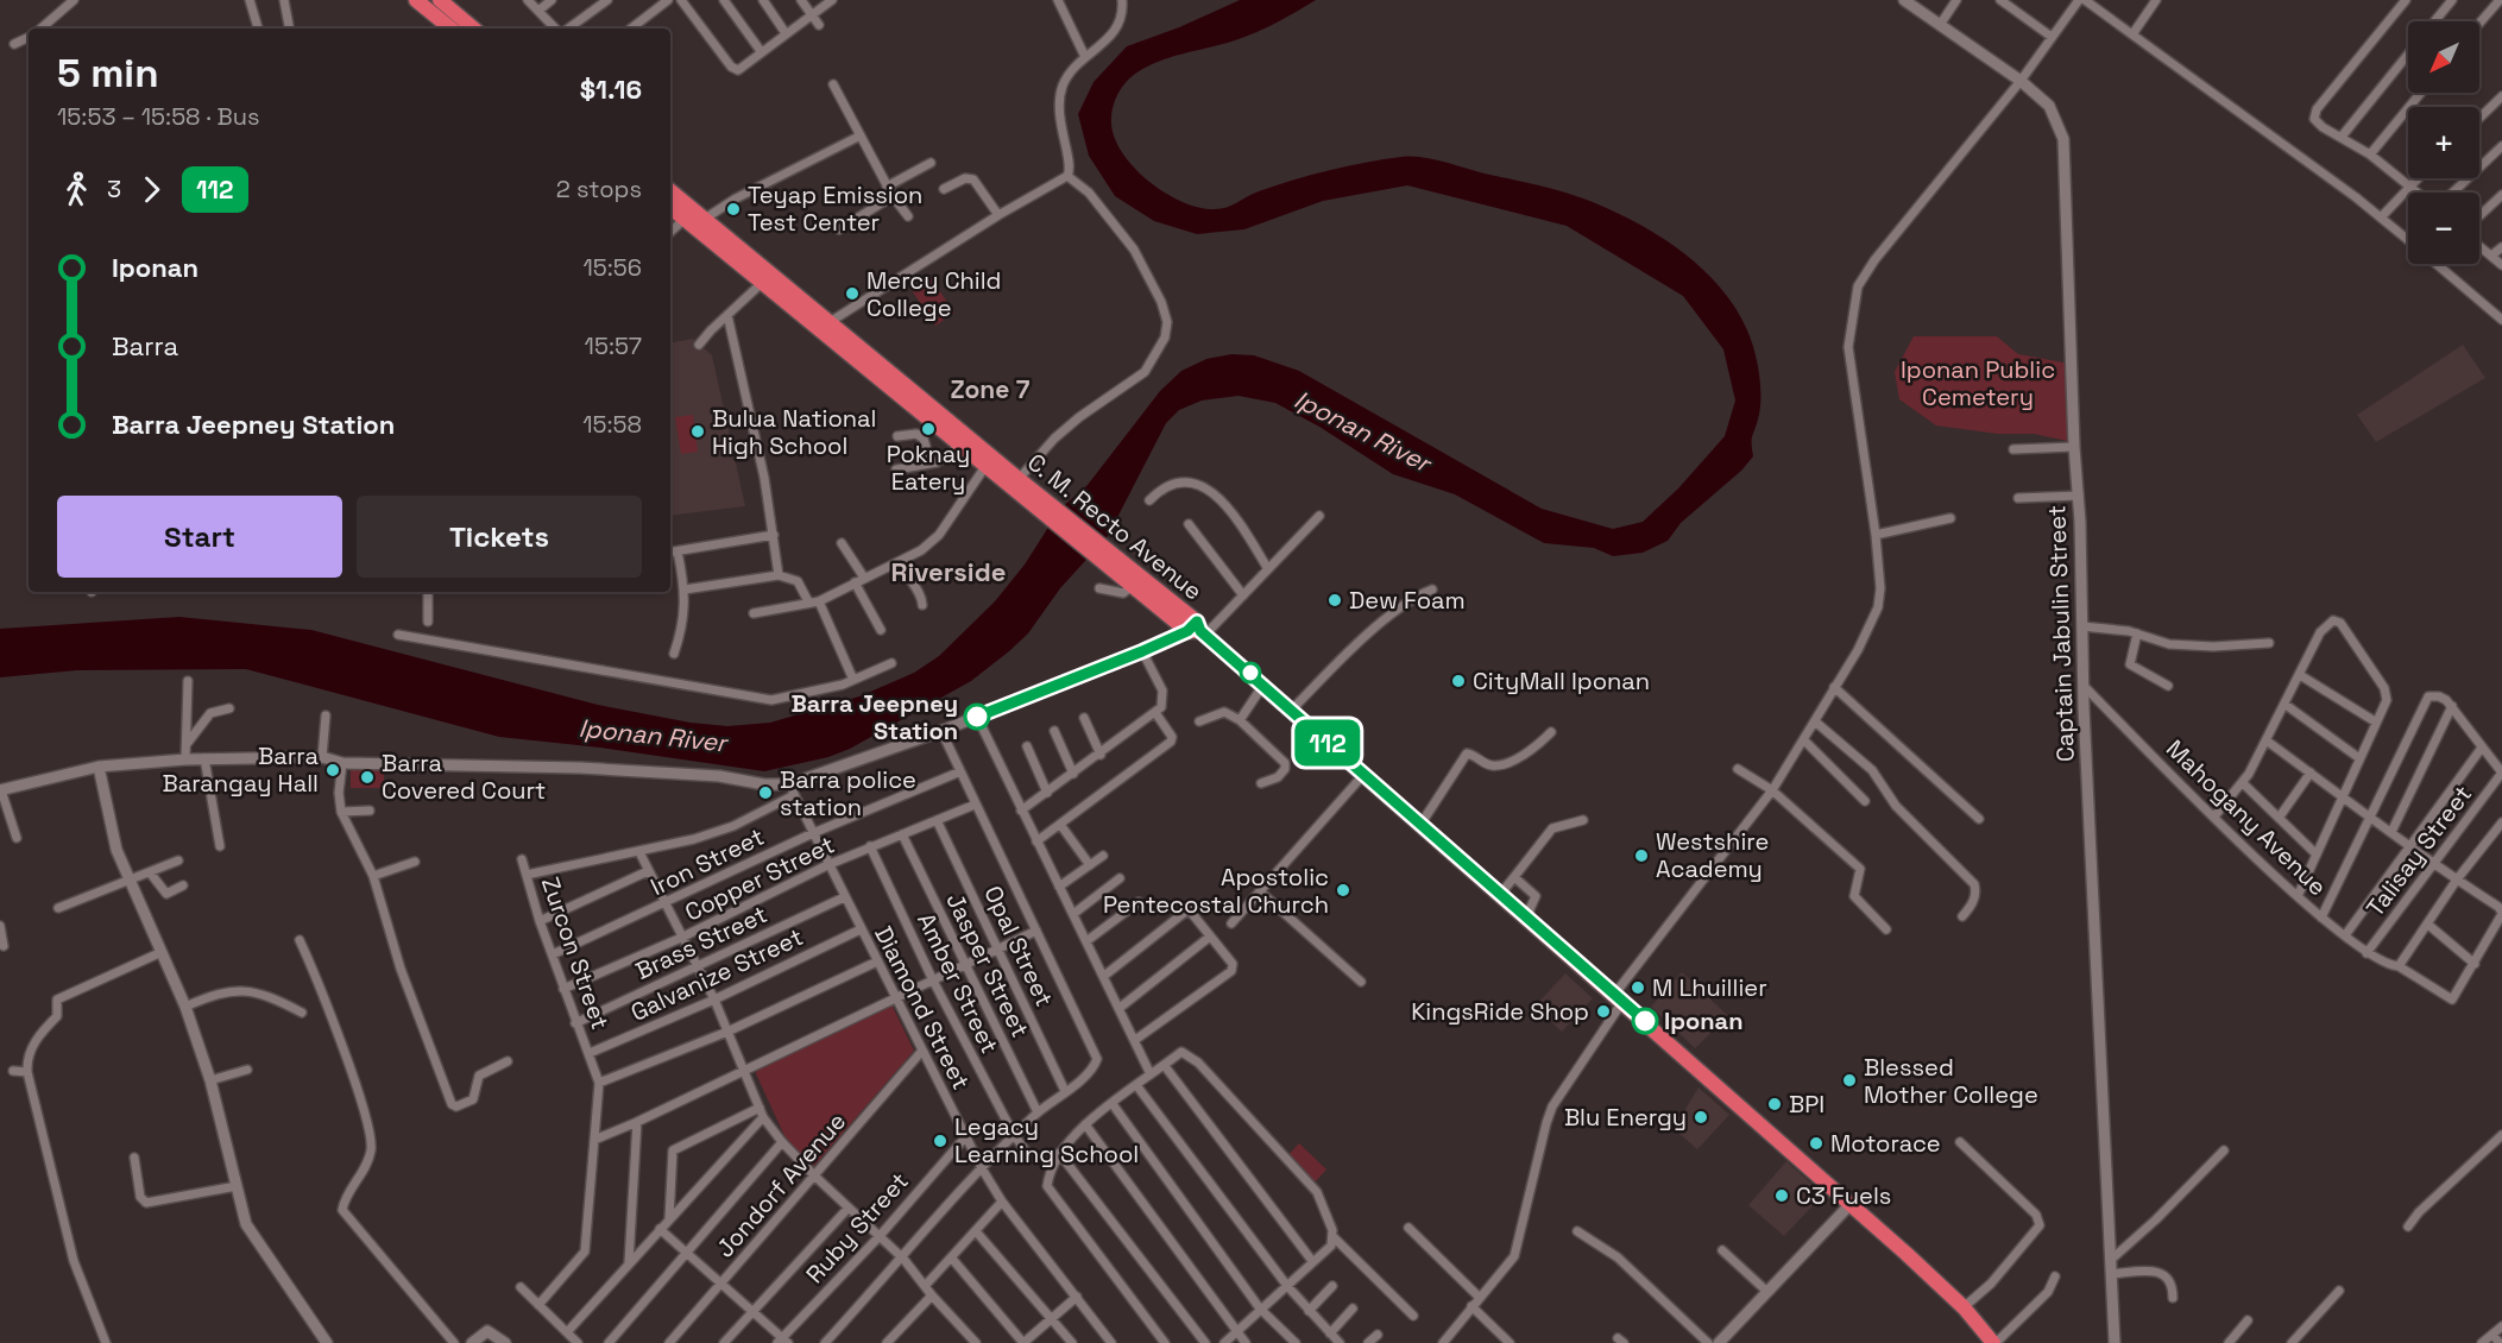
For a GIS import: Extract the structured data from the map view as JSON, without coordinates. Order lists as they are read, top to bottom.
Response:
{
  "streets": {
    "highway": ["C. M. Recto Avenue"],
    "street": [
      "Captain Jabulin Street",
      "Mahogany Avenue",
      "Talisay Street",
      "Iron Street",
      "Copper Street",
      "Brass Street",
      "Opal Street",
      "Zurcon Street",
      "Jasper Street",
      "Galvanize Street",
      "Amber Street",
      "Diamond Street",
      "Jondorf Avenue",
      "Ruby Street"
    ]
  },
  "crossings": [
    ["Captain Jabulin Street", "Mahogany Avenue"],
    ["Mahogany Avenue", "Talisay Street"],
    ["Iron Street", "Zurcon Street"],
    ["Iron Street", "Diamond Street"],
    ["Copper Street", "Opal Street"],
    ["Copper Street", "Zurcon Street"],
    ["Copper Street", "Jasper Street"],
    ["Copper Street", "Amber Street"],
    ["Copper Street", "Diamond Street"],
    ["Brass Street", "Zurcon Street"],
    ["Brass Street", "Diamond Street"],
    ["Zurcon Street", "Galvanize Street"],
    ["Zurcon Street", "Diamond Street"],
    ["Galvanize Street", "Diamond Street"],
    ["Diamond Street", "Jondorf Avenue"],
    ["Diamond Street", "Ruby Street"]
  ],
  "districts": ["Zone 7", "Riverside"],
  "water": ["Iponan River"],
  "parks": ["Iponan Public Cemetery"],
  "places": [
    "Teyap Emission Test Center",
    "Mercy Child College",
    "Poknay Eatery",
    "Bulua National High School",
    "Dew Foam",
    "CityMall Iponan",
    "Barra Jeepney Station",
    "Barra Barangay Hall",
    "Barra Covered Court",
    "Barra police station",
    "Westshire Academy",
    "Apostolic Pentecostal Church",
    "M Lhuillier",
    "KingsRide Shop",
    "Iponan",
    "Blessed Mother College",
    "BPI",
    "Blu Energy",
    "Legacy Learning School",
    "Motorace",
    "C3 Fuels"
  ],
  "lines": ["bus line 112"],
  "north": "bottom left",
  "page": {
    "on_map": "112",
    "map_buttons": ["+", "−"],
    "heading": ["5 min", "15:53 – 15:58 · Bus", "$1.16"],
    "legs": ["3", "112", "2 stops"],
    "list": [
      {
        "name": "Iponan",
        "value": "15:56"
      },
      {
        "name": "Barra",
        "value": "15:57"
      },
      {
        "name": "Barra Jeepney Station",
        "value": "15:58"
      }
    ],
    "buttons": ["Start", "Tickets"]
  }
}
